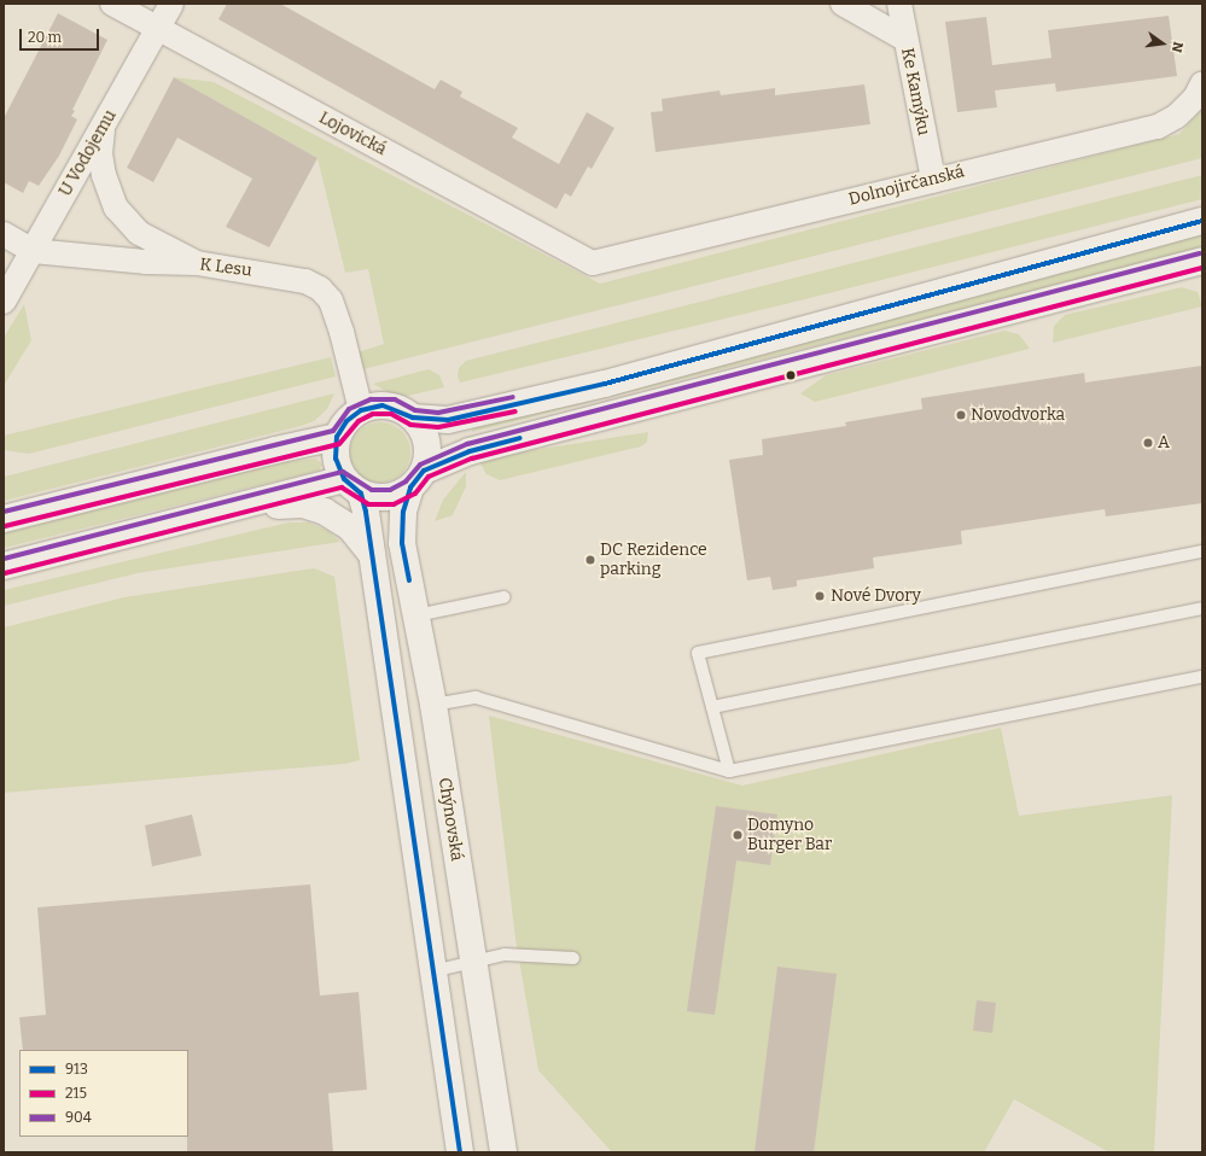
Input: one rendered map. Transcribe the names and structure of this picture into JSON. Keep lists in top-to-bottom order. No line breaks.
{"streets":{"main road":["Chýnovská"],"street":["Ke Kamýku","Lojovická","U Vodojemu","Dolnojirčanská","K Lesu"]},"crossings":[["Ke Kamýku","Dolnojirčanská"],["Lojovická","U Vodojemu"],["Lojovická","Dolnojirčanská"],["U Vodojemu","K Lesu"],["K Lesu","Chýnovská"]],"places":["Novodvorka","A","DC Rezidence parking","Nové Dvory","Domyno Burger Bar"],"lines":["transit line 913","transit line 904","transit line 215"],"legend":["913","215","904"],"scale_bar":"20 m","north":"right"}
